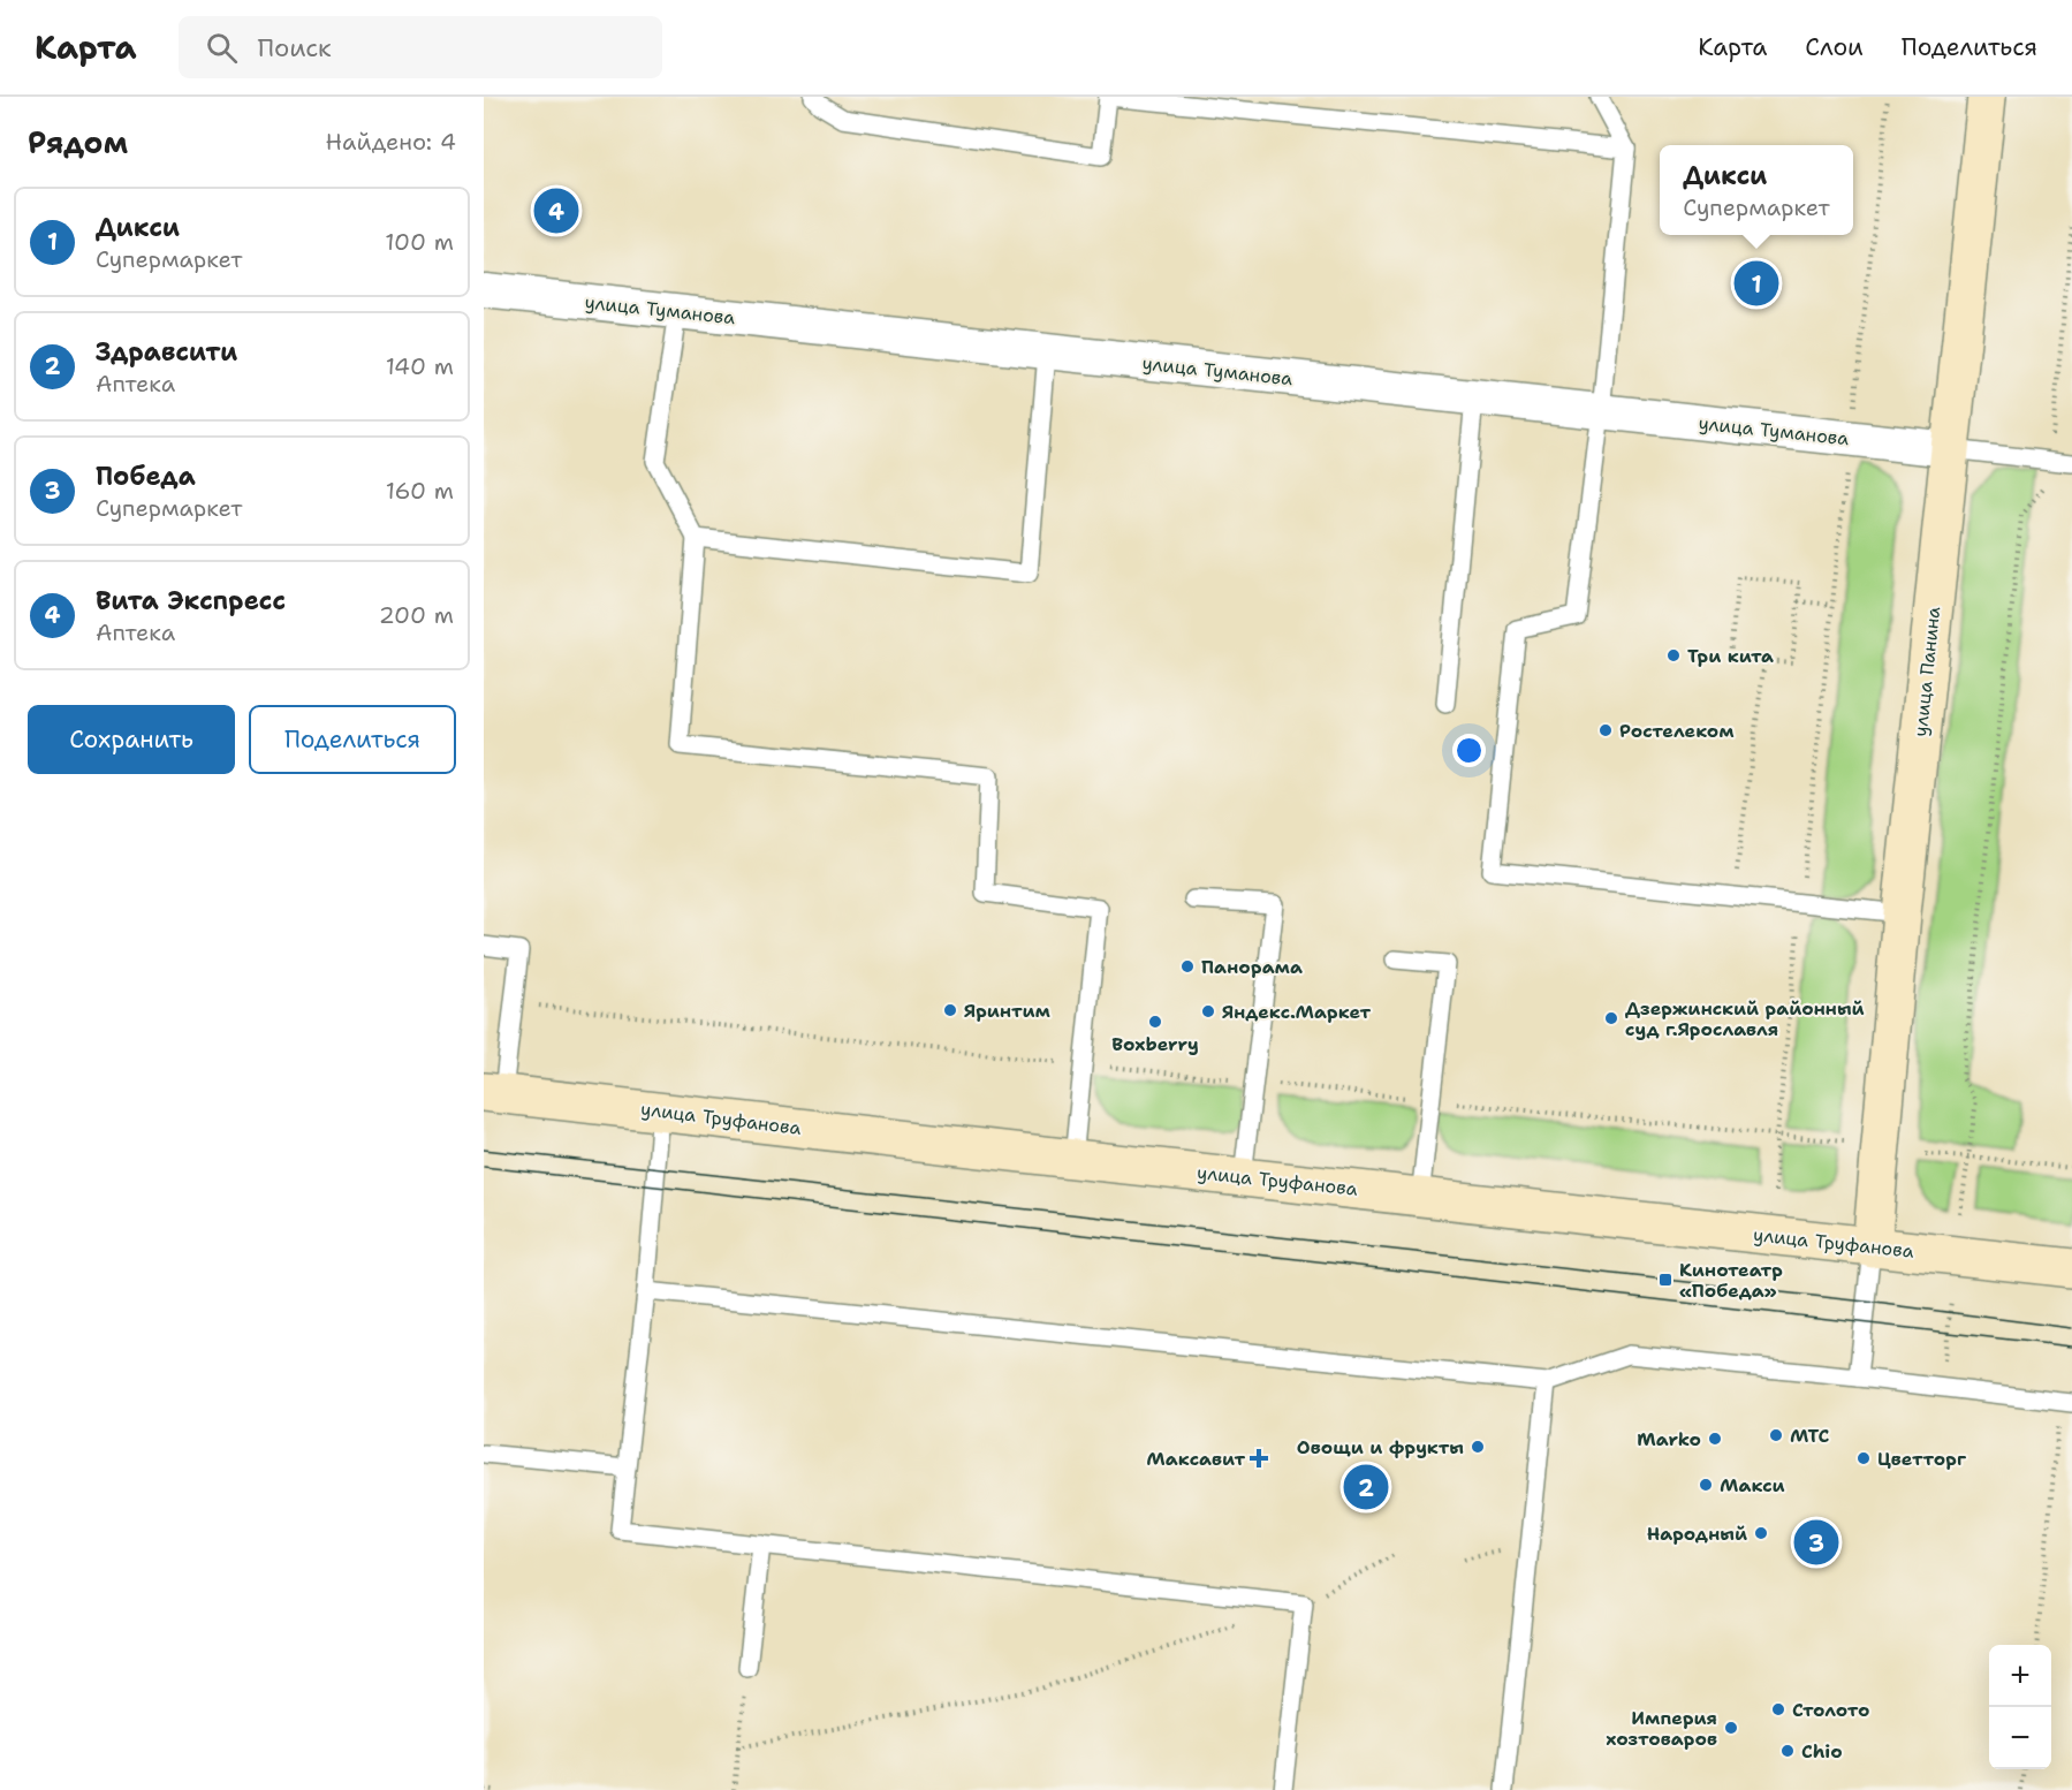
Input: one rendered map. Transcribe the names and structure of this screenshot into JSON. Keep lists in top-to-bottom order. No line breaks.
{"streets":{"street":["улица Туманова","улица Панина","улица Труфанова"]},"crossings":[["улица Туманова","улица Панина"],["улица Панина","улица Труфанова"]],"places":{"other":["Три кита","Ростелеком","Панорама","Яринтим","Яндекс.Маркет","Дзержинский районный суд г.Ярославля","Boxberry","МТС","Marko","Овощи и фрукты","Цветторг","Макси","Народный","Столото","Империя хозтоваров","Chio"],"transit":["Кинотеатр «Победа»"],"health":["Максавит"]},"page":{"header":"Карта","search":"Поиск","nav":["Карта","Слои","Поделиться"],"heading":["Рядом","Найдено: 4"],"popup":["Дикси","Супермаркет"],"pins":["4","1","2","3"],"list":[{"mark":"1","name":"Дикси","note":"Супермаркет","value":"100 m"},{"mark":"2","name":"Здравсити","note":"Аптека","value":"140 m"},{"mark":"3","name":"Победа","note":"Супермаркет","value":"160 m"},{"mark":"4","name":"Вита Экспресс","note":"Аптека","value":"200 m"}],"buttons":["Сохранить","Поделиться"],"map_buttons":["+","−"]}}
